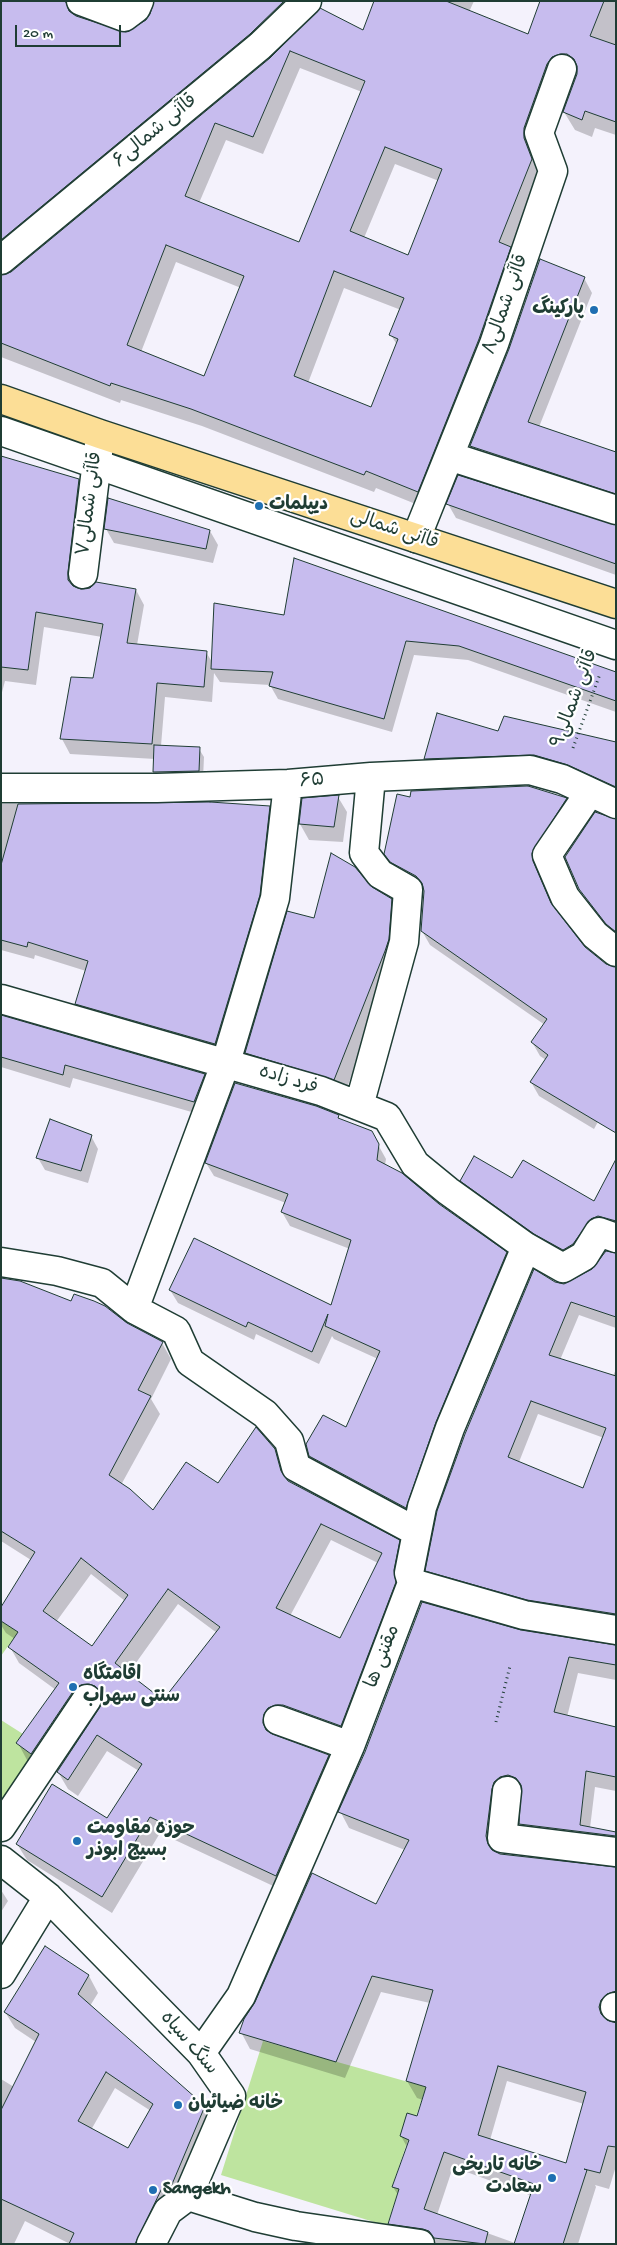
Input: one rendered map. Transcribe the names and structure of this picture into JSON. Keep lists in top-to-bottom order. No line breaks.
{"streets":{"main road":["قاآنی شمالی"],"street":["قاآنی شمالی۶","قاآنی شمالی۸","قاآنی شمالی۷","۶۵","فرد زاده","مقننی ها","سنگ سیاه"],"path":["۹قاآنی شمالی"]},"crossings":[["قاآنی شمالی۸","قاآنی شمالی"],["قاآنی شمالی۷","قاآنی شمالی"],["۹قاآنی شمالی","۶۵"],["فرد زاده","مقننی ها"],["مقننی ها","سنگ سیاه"]],"places":["پارکینگ","دیپلمات","اقامتگاه سنتی سهراب","حوزه مقاومت بسیج ابوذر","خانه ضیائیان","خانه تاریخی سعادت","Sangekh"],"scale_bar":"20 m"}
